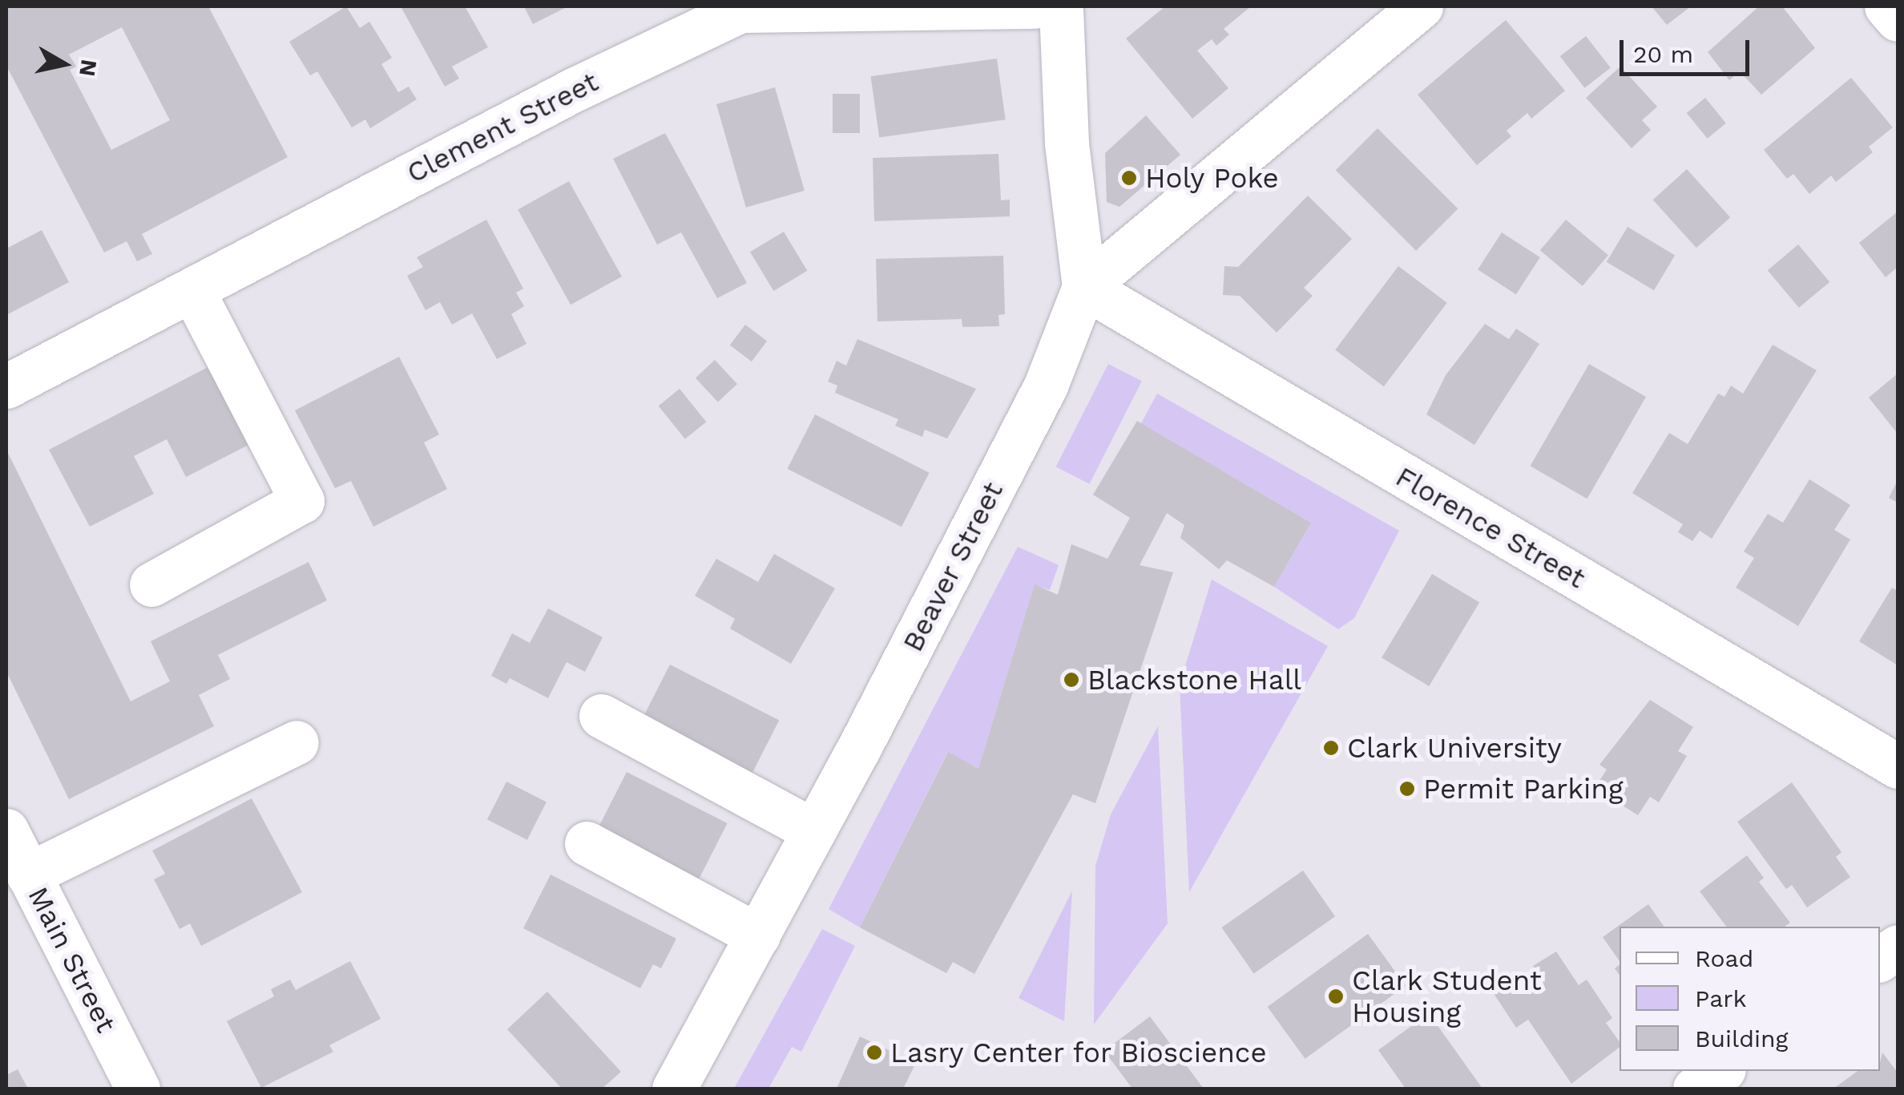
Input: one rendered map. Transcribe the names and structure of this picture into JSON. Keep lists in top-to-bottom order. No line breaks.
{"streets":{"street":["Clement Street","Florence Street","Beaver Street","Main Street"]},"crossings":[["Florence Street","Beaver Street"]],"places":["Holy Poke","Blackstone Hall","Clark University","Permit Parking","Clark Student Housing","Lasry Center for Bioscience"],"legend":["Road","Park","Building"],"scale_bar":"20 m","north":"right"}
